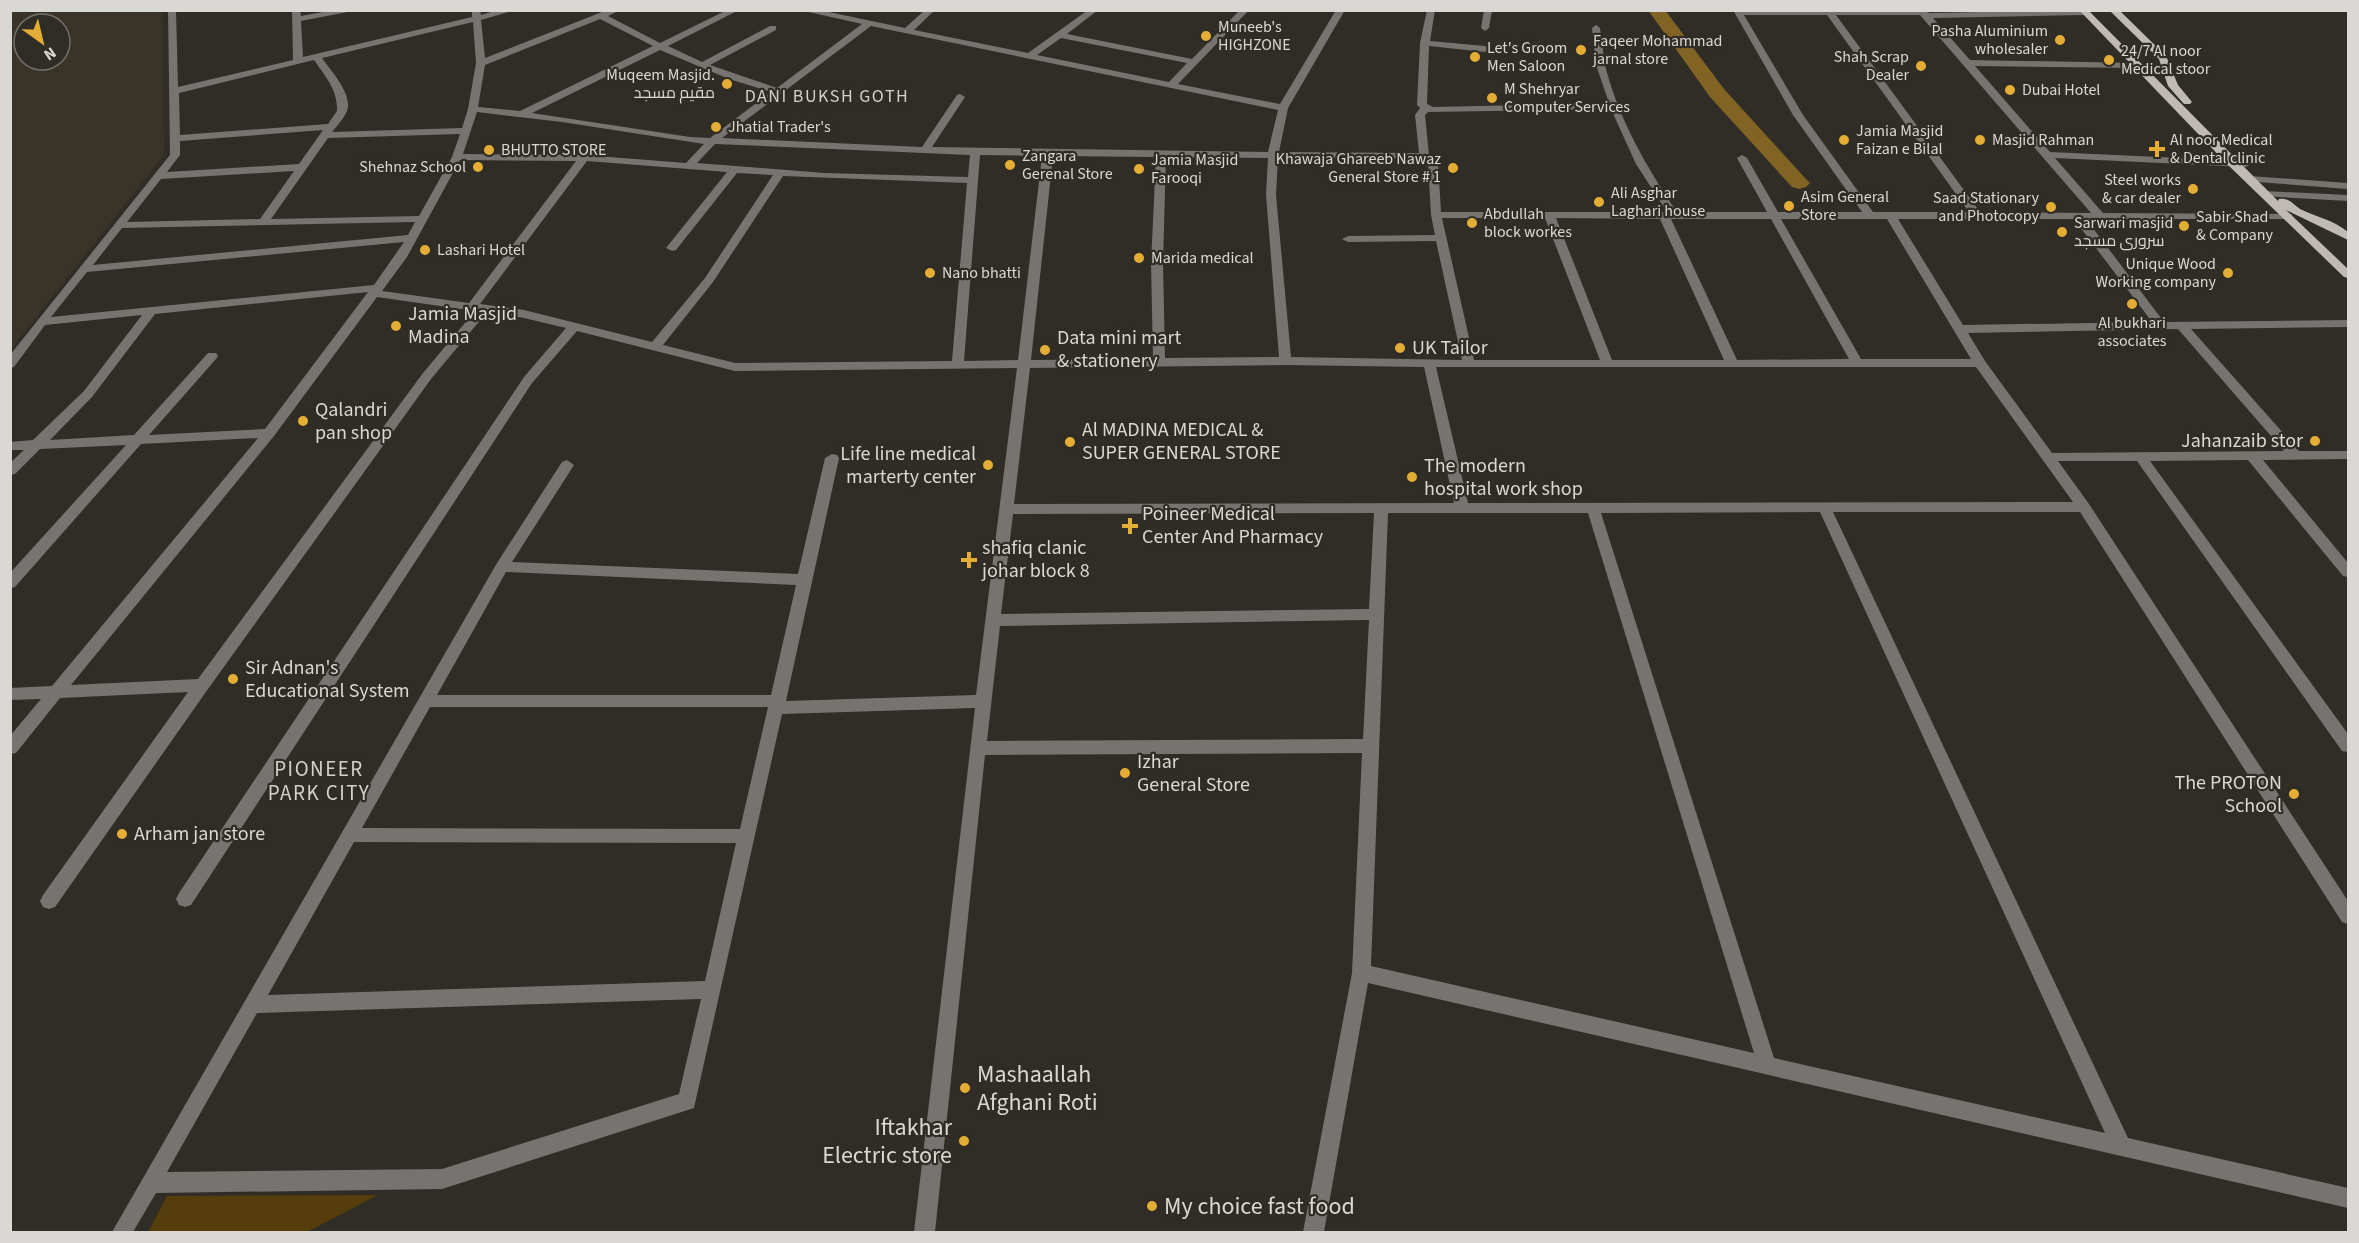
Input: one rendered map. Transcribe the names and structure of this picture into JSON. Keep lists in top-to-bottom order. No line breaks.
{"districts":["DANI BUKSH GOTH","PIONEER PARK CITY"],"places":{"other":["Muneeb's HIGHZONE","Pasha Aluminium wholesaler","Faqeer Mohammad jarnal store","Let's Groom Men Saloon","24/7 Al noor Medical stoor","Shah Scrap Dealer","Muqeem Masjid. مقیم مسجد","Dubai Hotel","M Shehryar Computer Services","Jhatial Trader's","Jamia Masjid Faizan e Bilal","Masjid Rahman","BHUTTO STORE","Zangara Gerenal Store","Shehnaz School","Khawaja Ghareeb Nawaz General Store # 1","Jamia Masjid Farooqi","Steel works & car dealer","Ali Asghar Laghari house","Asim General Store","Saad Stationary and Photocopy","Abdullah block workes","Sabir Shad & Company","Sarwari masjid سروری مسجد","Lashari Hotel","Marida medical","Nano bhatti","Unique Wood Working company","Al bukhari associates","Jamia Masjid Madina","UK Tailor","Data mini mart & stationery","Qalandri pan shop","Jahanzaib stor","Al MADINA MEDICAL & SUPER GENERAL STORE","Life line medical marterty center","The modern hospital work shop","Sir Adnan's Educational System","Izhar General Store","The PROTON School","Arham jan store","Mashaallah Afghani Roti","Iftakhar Electric store","My choice fast food"],"health":["Al noor Medical & Dental clinic","Poineer Medical Center And Pharmacy","shafiq clanic johar block 8"]},"north":"bottom right"}
